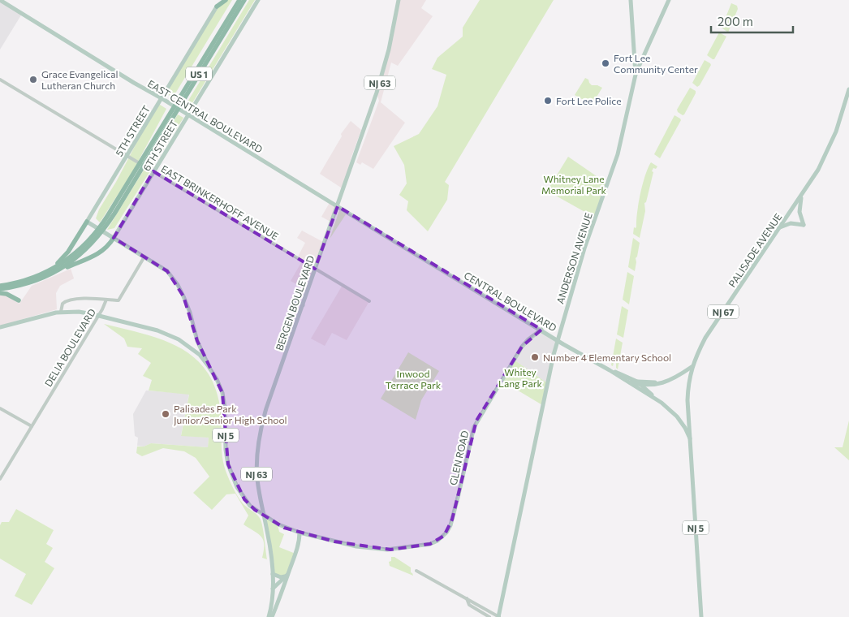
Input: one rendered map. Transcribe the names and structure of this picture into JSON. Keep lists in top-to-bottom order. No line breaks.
{"streets":{"highway":["US 1"],"main road":["NJ 63","EAST CENTRAL BOULEVARD","5TH STREET","6TH STREET","PALISADE AVENUE","ANDERSON AVENUE","CENTRAL BOULEVARD","BERGEN BOULEVARD","NJ 67","NJ 5","GLEN ROAD"],"street":["EAST BRINKERHOFF AVENUE","DELIA BOULEVARD"]},"crossings":[["EAST CENTRAL BOULEVARD","5TH STREET"],["EAST CENTRAL BOULEVARD","6TH STREET"],["EAST CENTRAL BOULEVARD","CENTRAL BOULEVARD"],["EAST CENTRAL BOULEVARD","BERGEN BOULEVARD"],["5TH STREET","EAST BRINKERHOFF AVENUE"],["6TH STREET","EAST BRINKERHOFF AVENUE"],["EAST BRINKERHOFF AVENUE","BERGEN BOULEVARD"],["PALISADE AVENUE","CENTRAL BOULEVARD"],["ANDERSON AVENUE","CENTRAL BOULEVARD"],["CENTRAL BOULEVARD","GLEN ROAD"],["NJ 5","GLEN ROAD"]],"parks":["Whitney Lane Memorial Park","Whitey Lang Park","Inwood Terrace Park"],"places":["Fort Lee Community Center","Grace Evangelical Lutheran Church","Fort Lee Police","Number 4 Elementary School","Palisades Park Junior/Senior High School"],"scale_bar":"200 m"}
